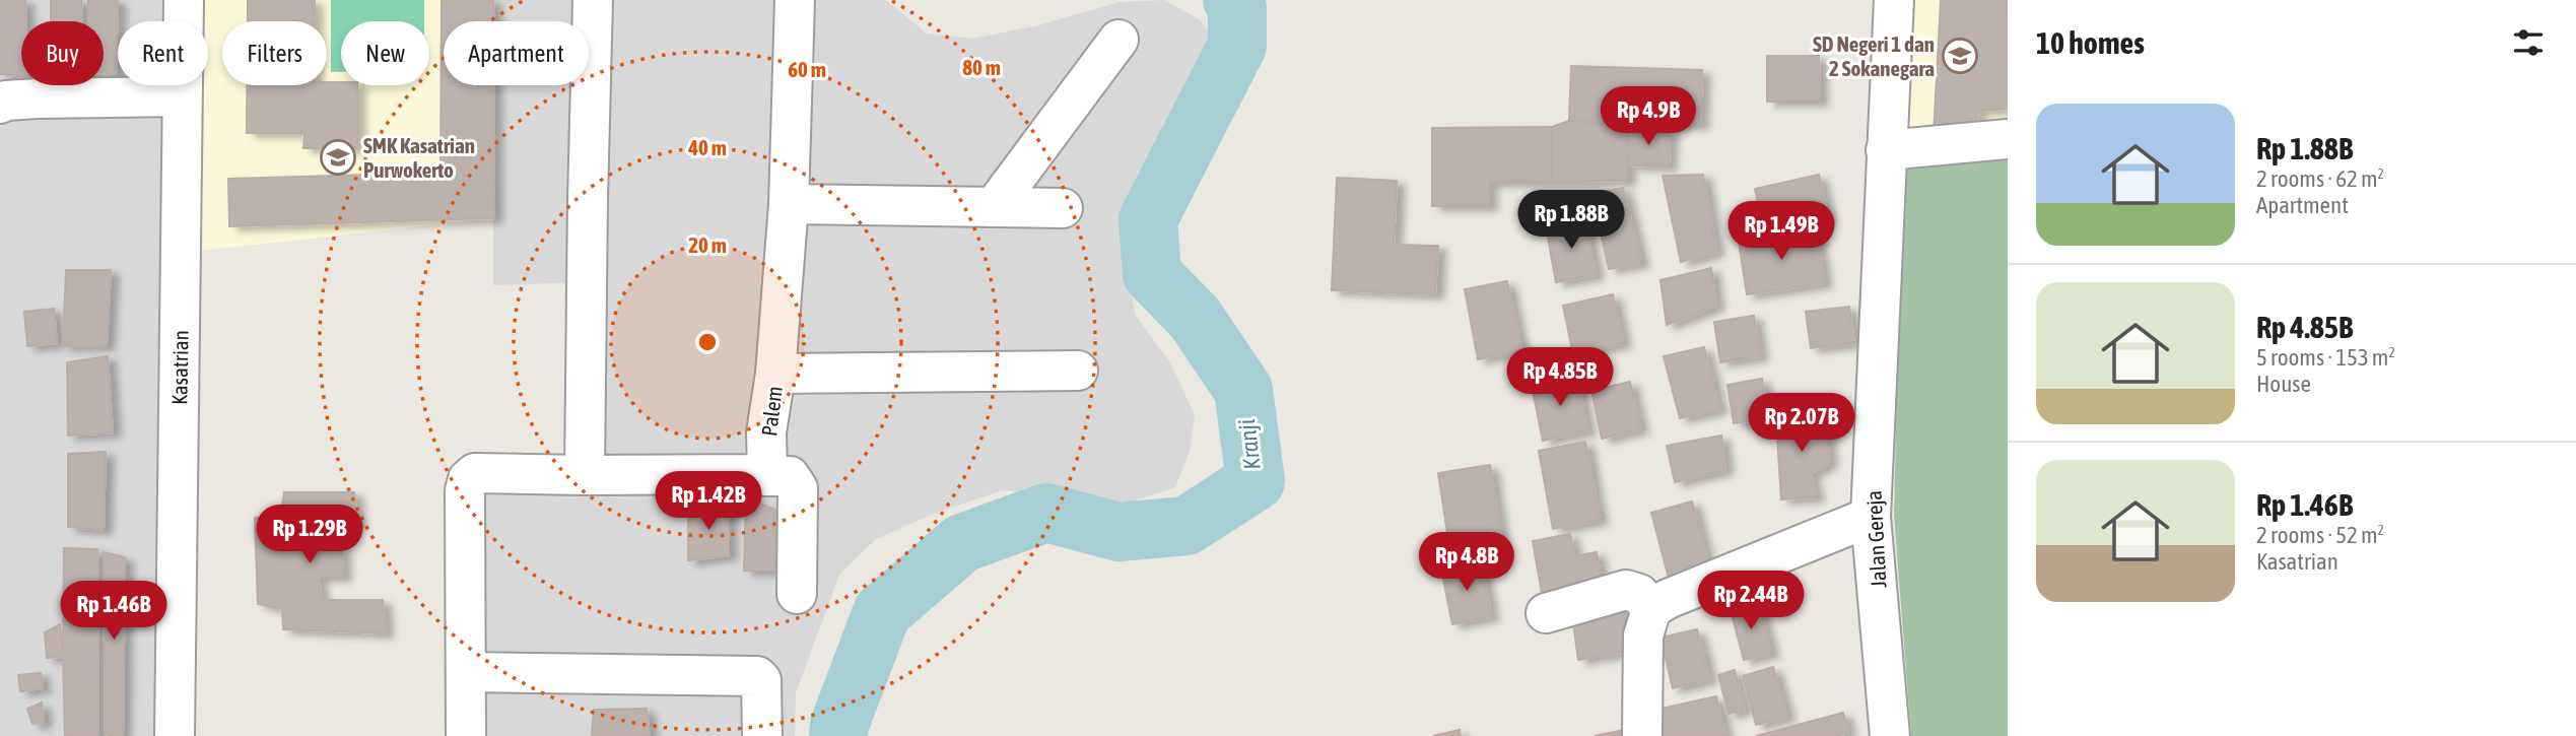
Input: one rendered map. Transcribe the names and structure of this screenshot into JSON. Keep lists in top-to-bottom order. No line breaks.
{"streets":{"street":["Kasatrian","Palem","Jalan Gereja"]},"water":["Kranji"],"places":{"school or university":["SD Negeri 1 dan 2 Sokanegara","SMK Kasatrian Purwokerto"]},"page":{"heading":"10 homes","chip":["Buy","Rent","Filters","New","Apartment"],"list":[{"name":"Rp 1.88B","note":"2 rooms · 62 m² · Apartment"},{"name":"Rp 4.85B","note":"5 rooms · 153 m² · House"},{"name":"Rp 1.46B","note":"2 rooms · 52 m² · Kasatrian"}],"price":["Rp 4.9B","Rp 1.88B","Rp 1.49B","Rp 4.85B","Rp 2.07B","Rp 1.42B","Rp 1.29B","Rp 4.8B","Rp 2.44B","Rp 1.46B"]},"rings":["80 m","60 m","40 m","20 m"]}
